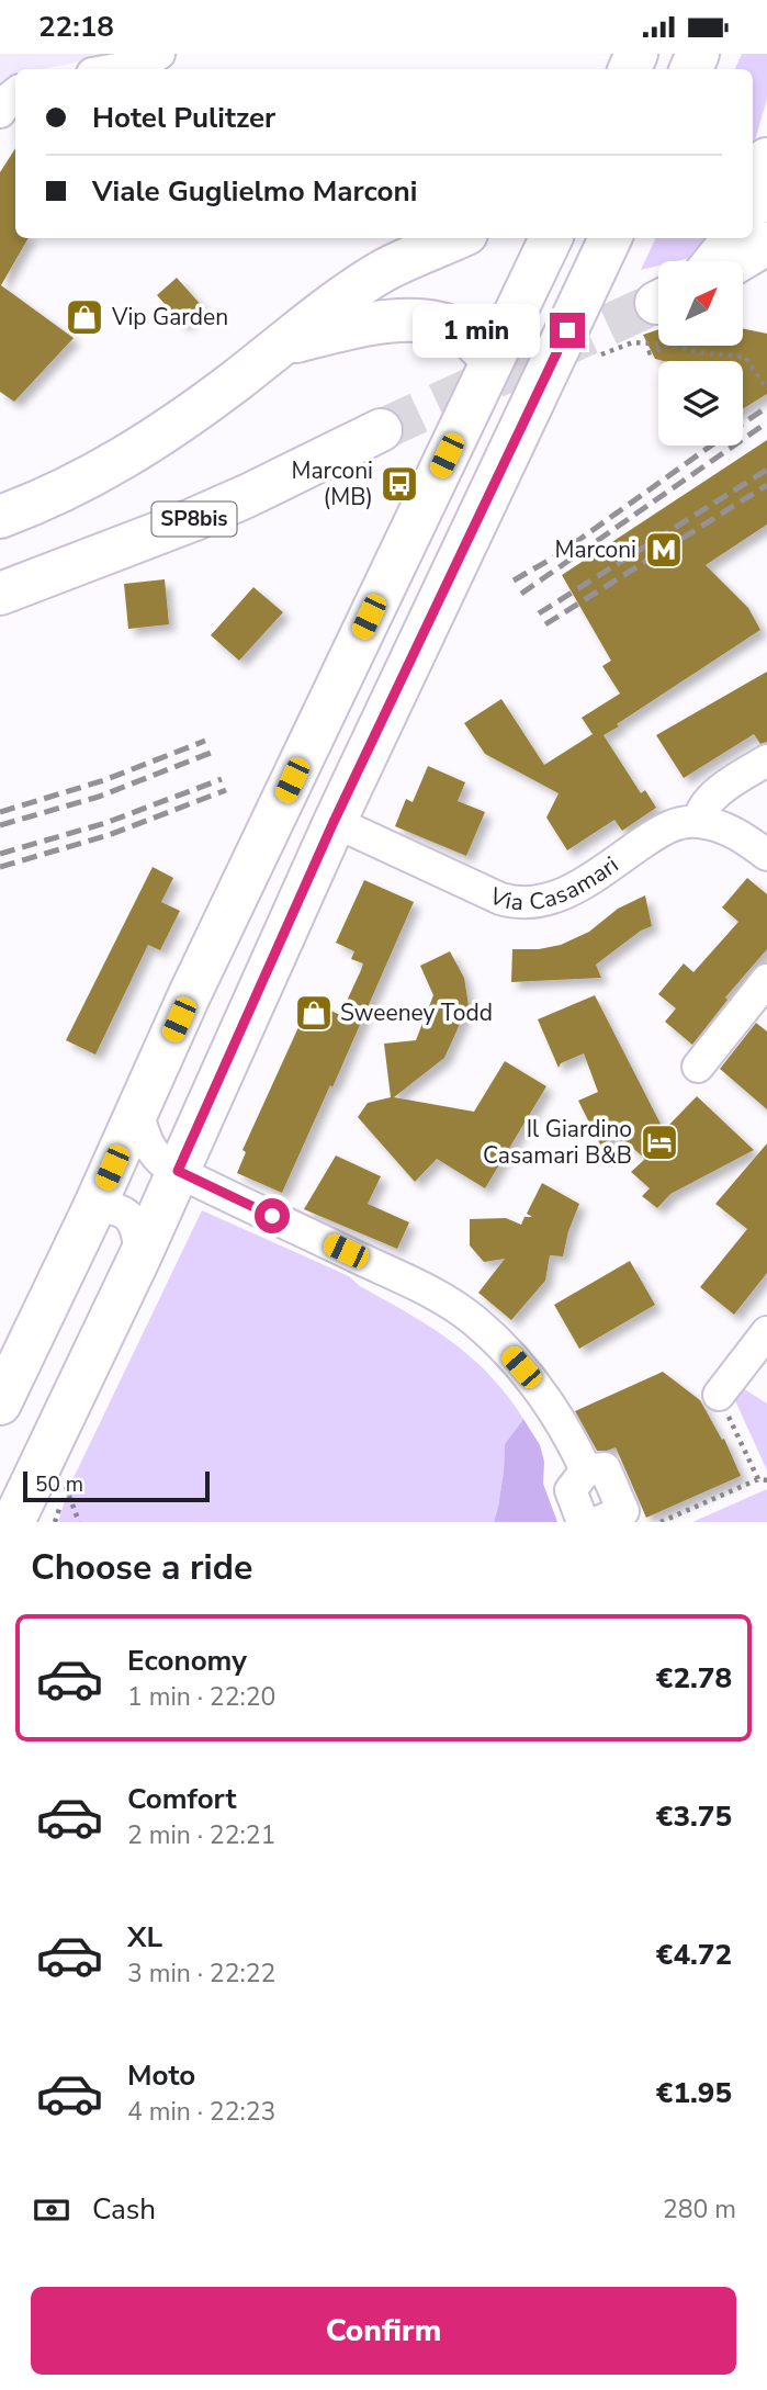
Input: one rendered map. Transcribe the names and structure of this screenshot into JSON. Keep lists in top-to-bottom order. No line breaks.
{"streets":{"main road":["SP8bis"],"street":["Via Casamari"]},"places":{"shop":["Vip Garden","Sweeney Todd"],"bus stop":["Marconi (MB)"],"metro station":["Marconi"],"hotel":["Il Giardino Casamari B&B"]},"scale_bar":"50 m","north":"top right","page":{"status":"22:18","banner":["Hotel Pulitzer","Viale Guglielmo Marconi"],"bubble":"1 min","scale":"50 m","heading":"Choose a ride","list":[{"name":"Economy","note":"1 min · 22:20","value":"€2.78"},{"name":"Comfort","note":"2 min · 22:21","value":"€3.75"},{"name":"XL","note":"3 min · 22:22","value":"€4.72"},{"name":"Moto","note":"4 min · 22:23","value":"€1.95"}],"pay":["Cash","280 m"],"buttons":"Confirm"}}
